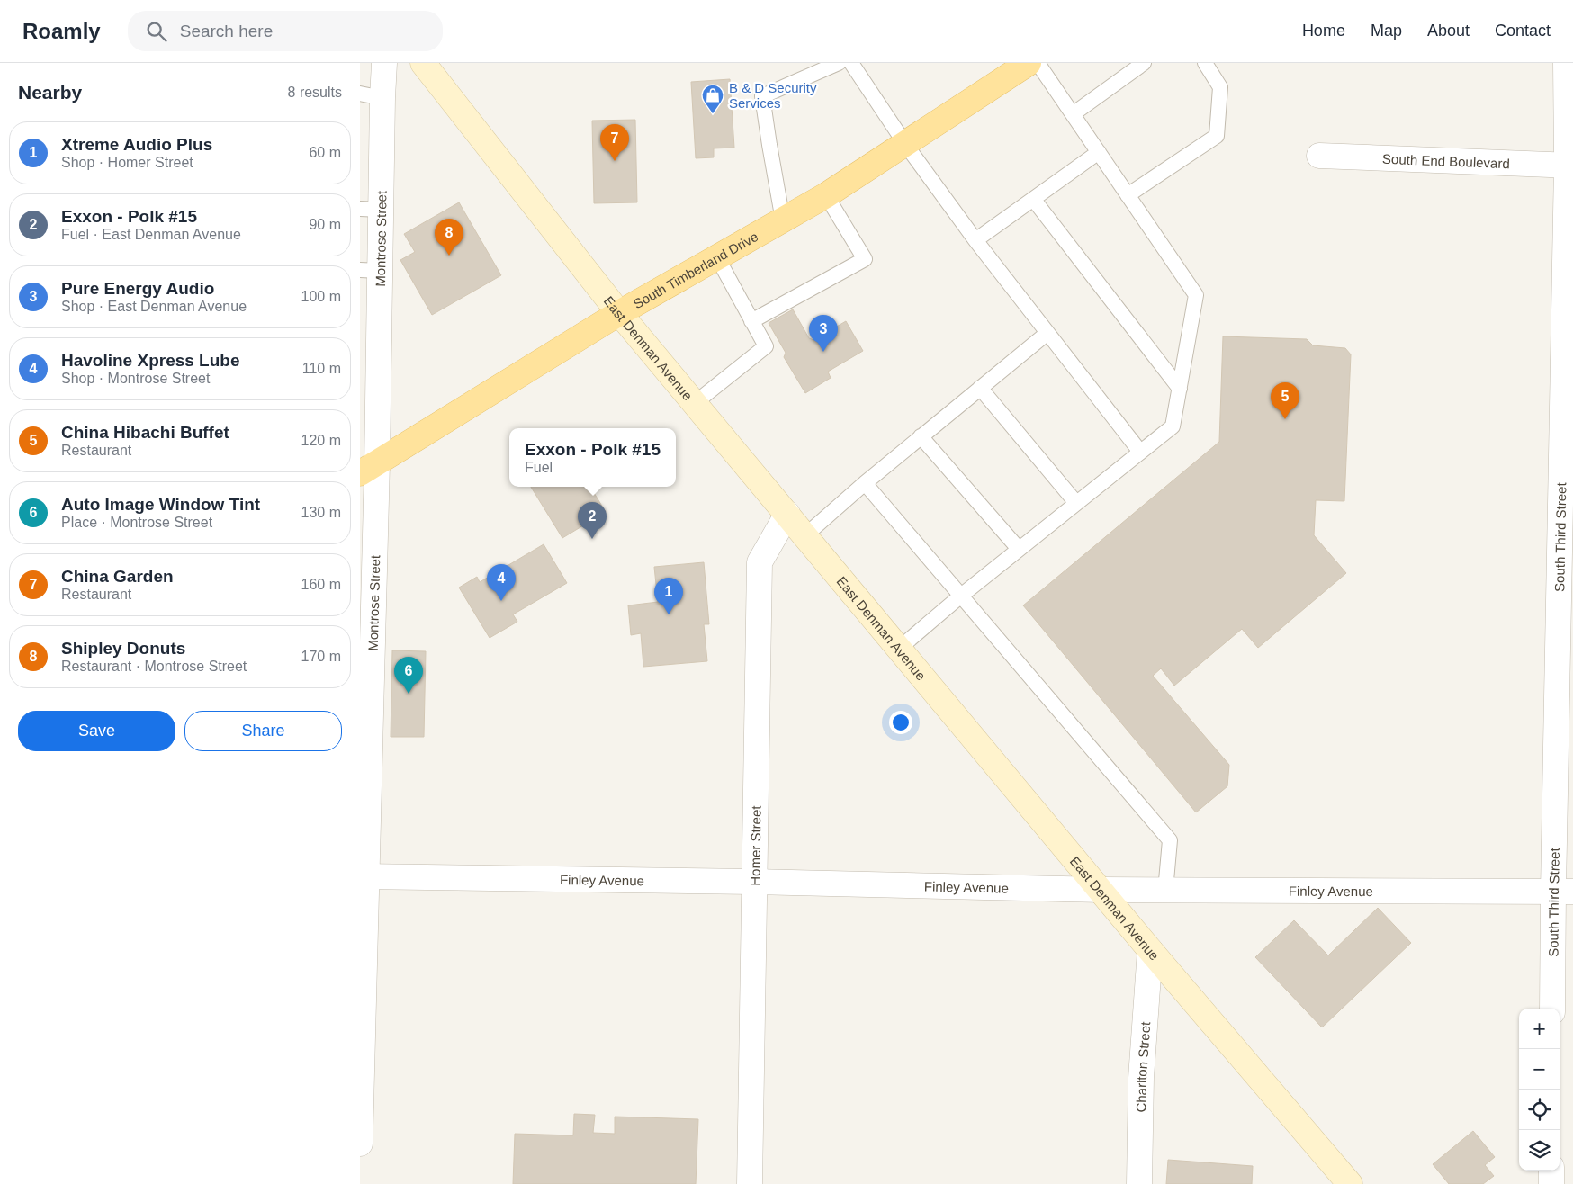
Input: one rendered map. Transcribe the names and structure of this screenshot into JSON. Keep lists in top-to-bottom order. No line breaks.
{"streets":{"main road":["South Timberland Drive","East Denman Avenue"],"street":["South End Boulevard","Montrose Street","South Third Street","Homer Street","Finley Avenue","Charlton Street"]},"crossings":[["South End Boulevard","South Third Street"],["Montrose Street","South Timberland Drive"],["Montrose Street","Finley Avenue"],["South Timberland Drive","East Denman Avenue"],["East Denman Avenue","Homer Street"],["East Denman Avenue","Finley Avenue"],["East Denman Avenue","Charlton Street"],["South Third Street","Finley Avenue"],["Homer Street","Finley Avenue"]],"places":{"shop":["B & D Security Services"]},"page":{"header":"Roamly","search":"Search here","nav":["Home","Map","About","Contact"],"heading":["Nearby","8 results"],"list":[{"mark":"1","name":"Xtreme Audio Plus","note":"Shop · Homer Street","value":"60 m"},{"mark":"2","name":"Exxon - Polk #15","note":"Fuel · East Denman Avenue","value":"90 m"},{"mark":"3","name":"Pure Energy Audio","note":"Shop · East Denman Avenue","value":"100 m"},{"mark":"4","name":"Havoline Xpress Lube","note":"Shop · Montrose Street","value":"110 m"},{"mark":"5","name":"China Hibachi Buffet","note":"Restaurant","value":"120 m"},{"mark":"6","name":"Auto Image Window Tint","note":"Place · Montrose Street","value":"130 m"},{"mark":"7","name":"China Garden","note":"Restaurant","value":"160 m"},{"mark":"8","name":"Shipley Donuts","note":"Restaurant · Montrose Street","value":"170 m"}],"pins":["7","8","3","5","2","4","1","6"],"popup":["Exxon - Polk #15","Fuel"],"buttons":["Save","Share"],"map_buttons":["+","−"]}}
